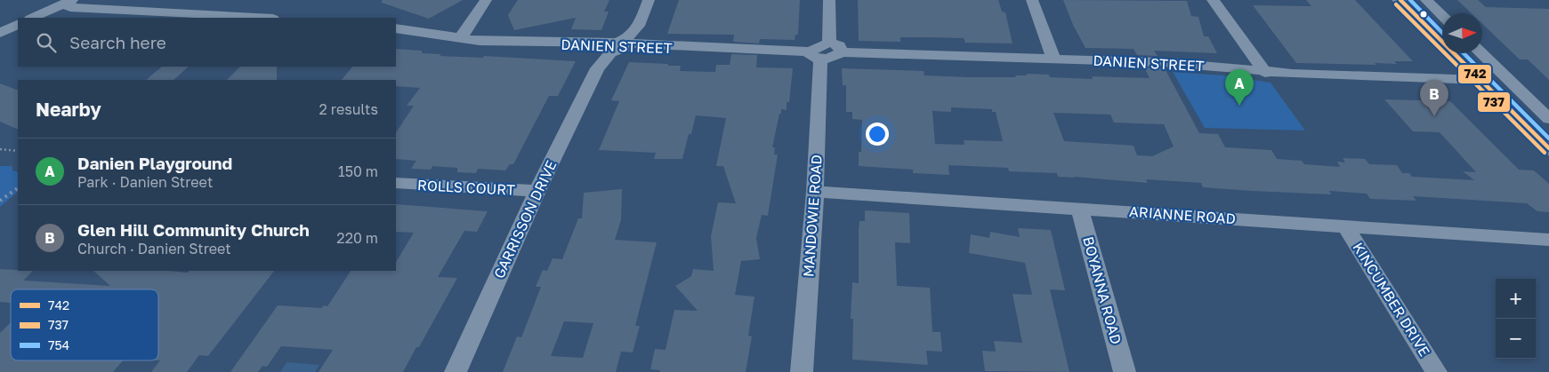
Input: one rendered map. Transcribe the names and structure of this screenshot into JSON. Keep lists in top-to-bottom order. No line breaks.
{"streets":{"street":["DANIEN STREET","ROLLS COURT","ARIANNE ROAD","MANDOWIE ROAD","GARRISSON DRIVE","BOYANNA ROAD","KINCUMBER DRIVE"]},"crossings":[["DANIEN STREET","MANDOWIE ROAD"],["DANIEN STREET","GARRISSON DRIVE"],["ROLLS COURT","GARRISSON DRIVE"],["ARIANNE ROAD","MANDOWIE ROAD"],["ARIANNE ROAD","BOYANNA ROAD"],["ARIANNE ROAD","KINCUMBER DRIVE"]],"lines":["transit line 742","transit line 754","transit line 737"],"legend":["742","737","754"],"north":"right","page":{"search":"Search here","pins":["A","B"],"heading":["Nearby","2 results"],"list":[{"mark":"A","name":"Danien Playground","note":"Park · Danien Street","value":"150 m"},{"mark":"B","name":"Glen Hill Community Church","note":"Church · Danien Street","value":"220 m"}],"map_buttons":["+","−"]}}
